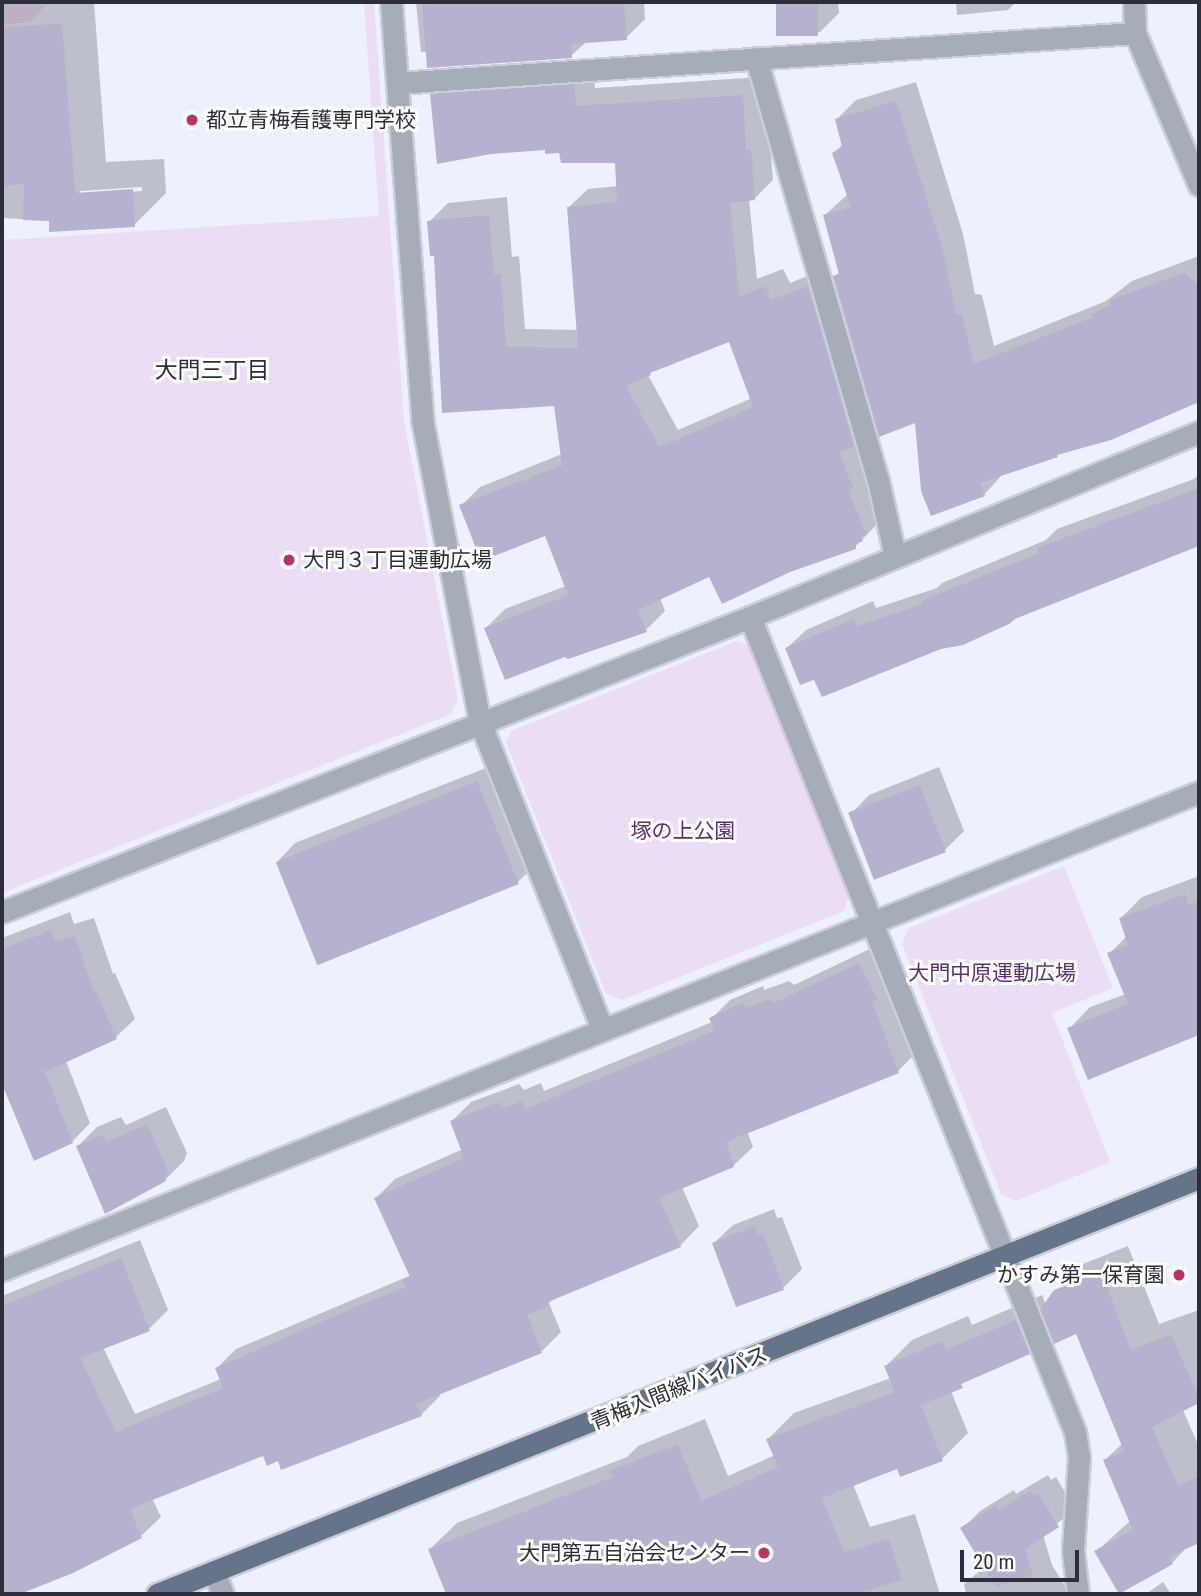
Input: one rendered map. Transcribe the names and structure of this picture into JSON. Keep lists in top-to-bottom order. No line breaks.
{"streets":{"main road":["青梅入間線バイパス"]},"districts":["大門三丁目"],"parks":["塚の上公園","大門中原運動広場"],"places":["都立青梅看護専門学校","大門３丁目運動広場","かすみ第一保育園","大門第五自治会センター"],"scale_bar":"20 m"}
